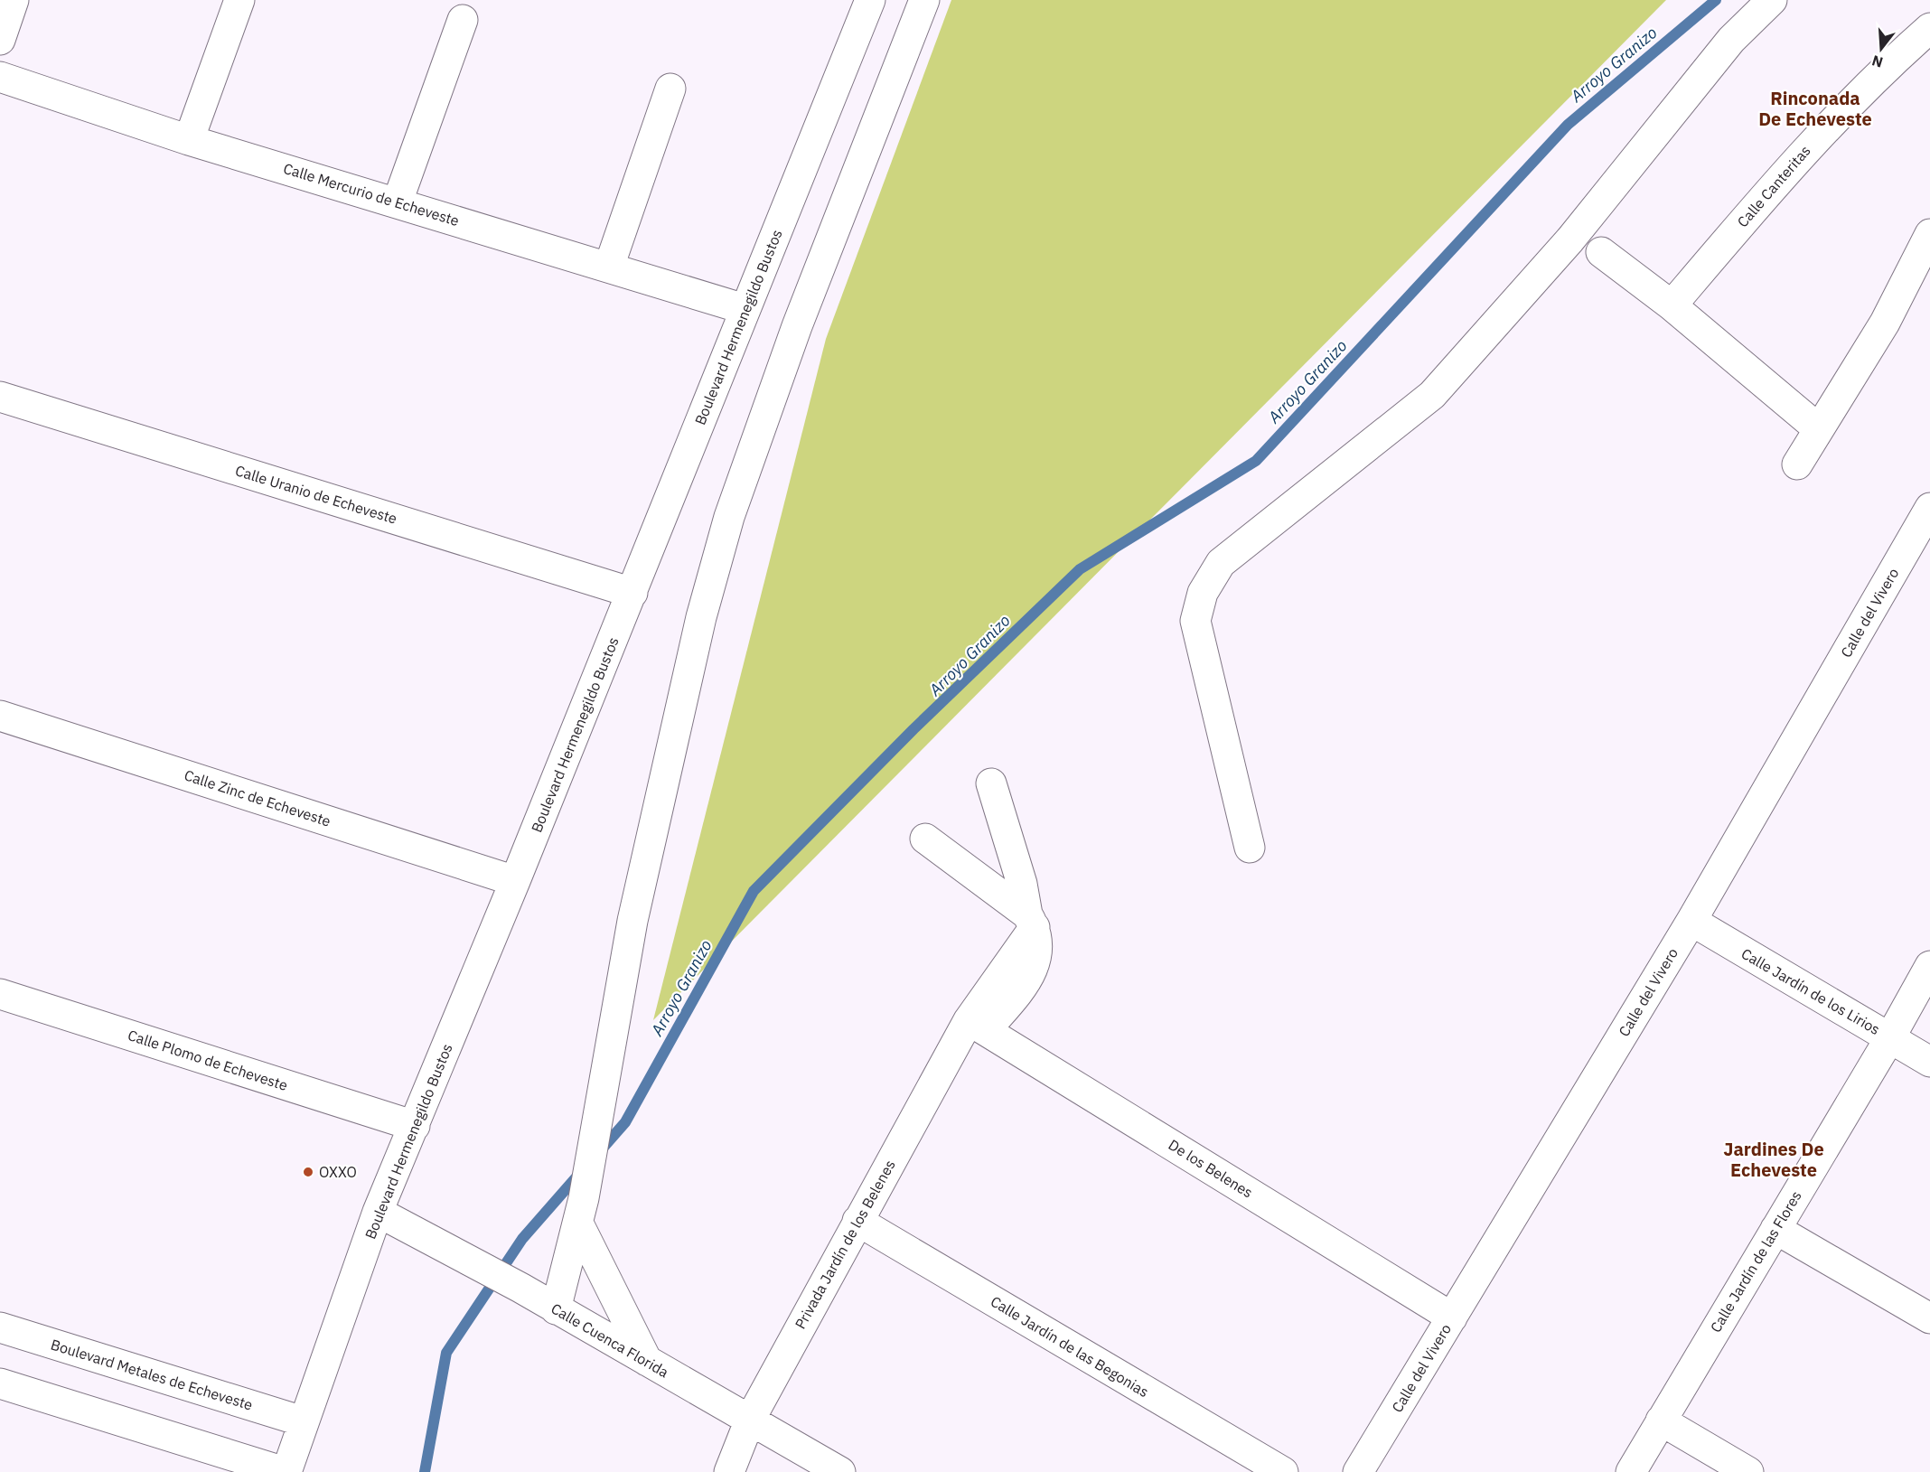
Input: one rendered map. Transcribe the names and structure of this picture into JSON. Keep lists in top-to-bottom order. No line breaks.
{"streets":{"street":["Calle Canteritas","Calle Mercurio de Echeveste","Boulevard Hermenegildo Bustos","Calle Uranio de Echeveste","Calle del Vivero","Calle Zinc de Echeveste","Calle Jardín de los Lirios","Calle Plomo de Echeveste","De los Belenes","Privada Jardín de los Belenes","Calle Jardín de las Flores","Calle Cuenca Florida","Calle Jardín de las Begonias","Boulevard Metales de Echeveste"]},"crossings":[["Calle Mercurio de Echeveste","Boulevard Hermenegildo Bustos"],["Boulevard Hermenegildo Bustos","Calle Uranio de Echeveste"],["Boulevard Hermenegildo Bustos","Calle Zinc de Echeveste"],["Boulevard Hermenegildo Bustos","Calle Plomo de Echeveste"],["Boulevard Hermenegildo Bustos","Calle Cuenca Florida"],["Boulevard Hermenegildo Bustos","Boulevard Metales de Echeveste"],["Calle del Vivero","Calle Jardín de los Lirios"],["Calle del Vivero","De los Belenes"],["Calle Jardín de los Lirios","Calle Jardín de las Flores"],["De los Belenes","Privada Jardín de los Belenes"],["Privada Jardín de los Belenes","Calle Cuenca Florida"],["Privada Jardín de los Belenes","Calle Jardín de las Begonias"]],"districts":["Rinconada De Echeveste","Jardines De Echeveste"],"water":["Arroyo Granizo"],"places":["OXXO"],"north":"bottom"}
